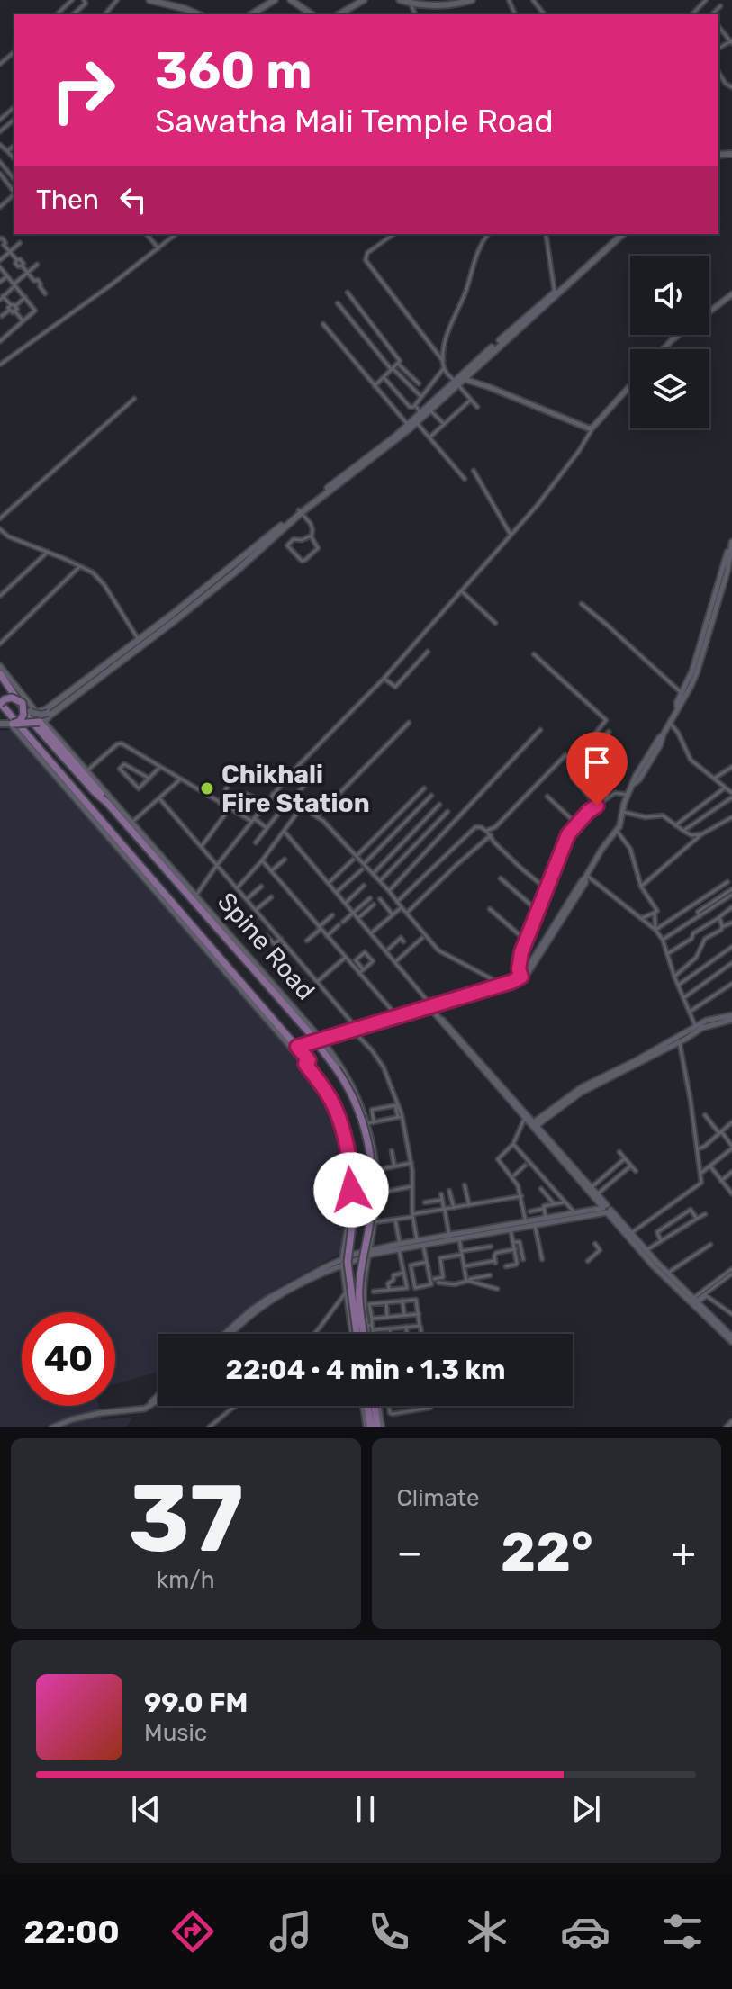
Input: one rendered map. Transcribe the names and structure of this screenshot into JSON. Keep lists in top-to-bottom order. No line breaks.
{"streets":{"main road":["Spine Road"]},"places":["Chikhali Fire Station"],"page":{"turn":["360 m","Sawatha Mali Temple Road"],"then":"Then","limit":"40","trip":"22:04 · 4 min · 1.3 km","tile":[["37","km/h"],"Climate"],"heat":["−","22°","+"],"song":["99.0 FM","Music"],"tabs":"22:00"}}
